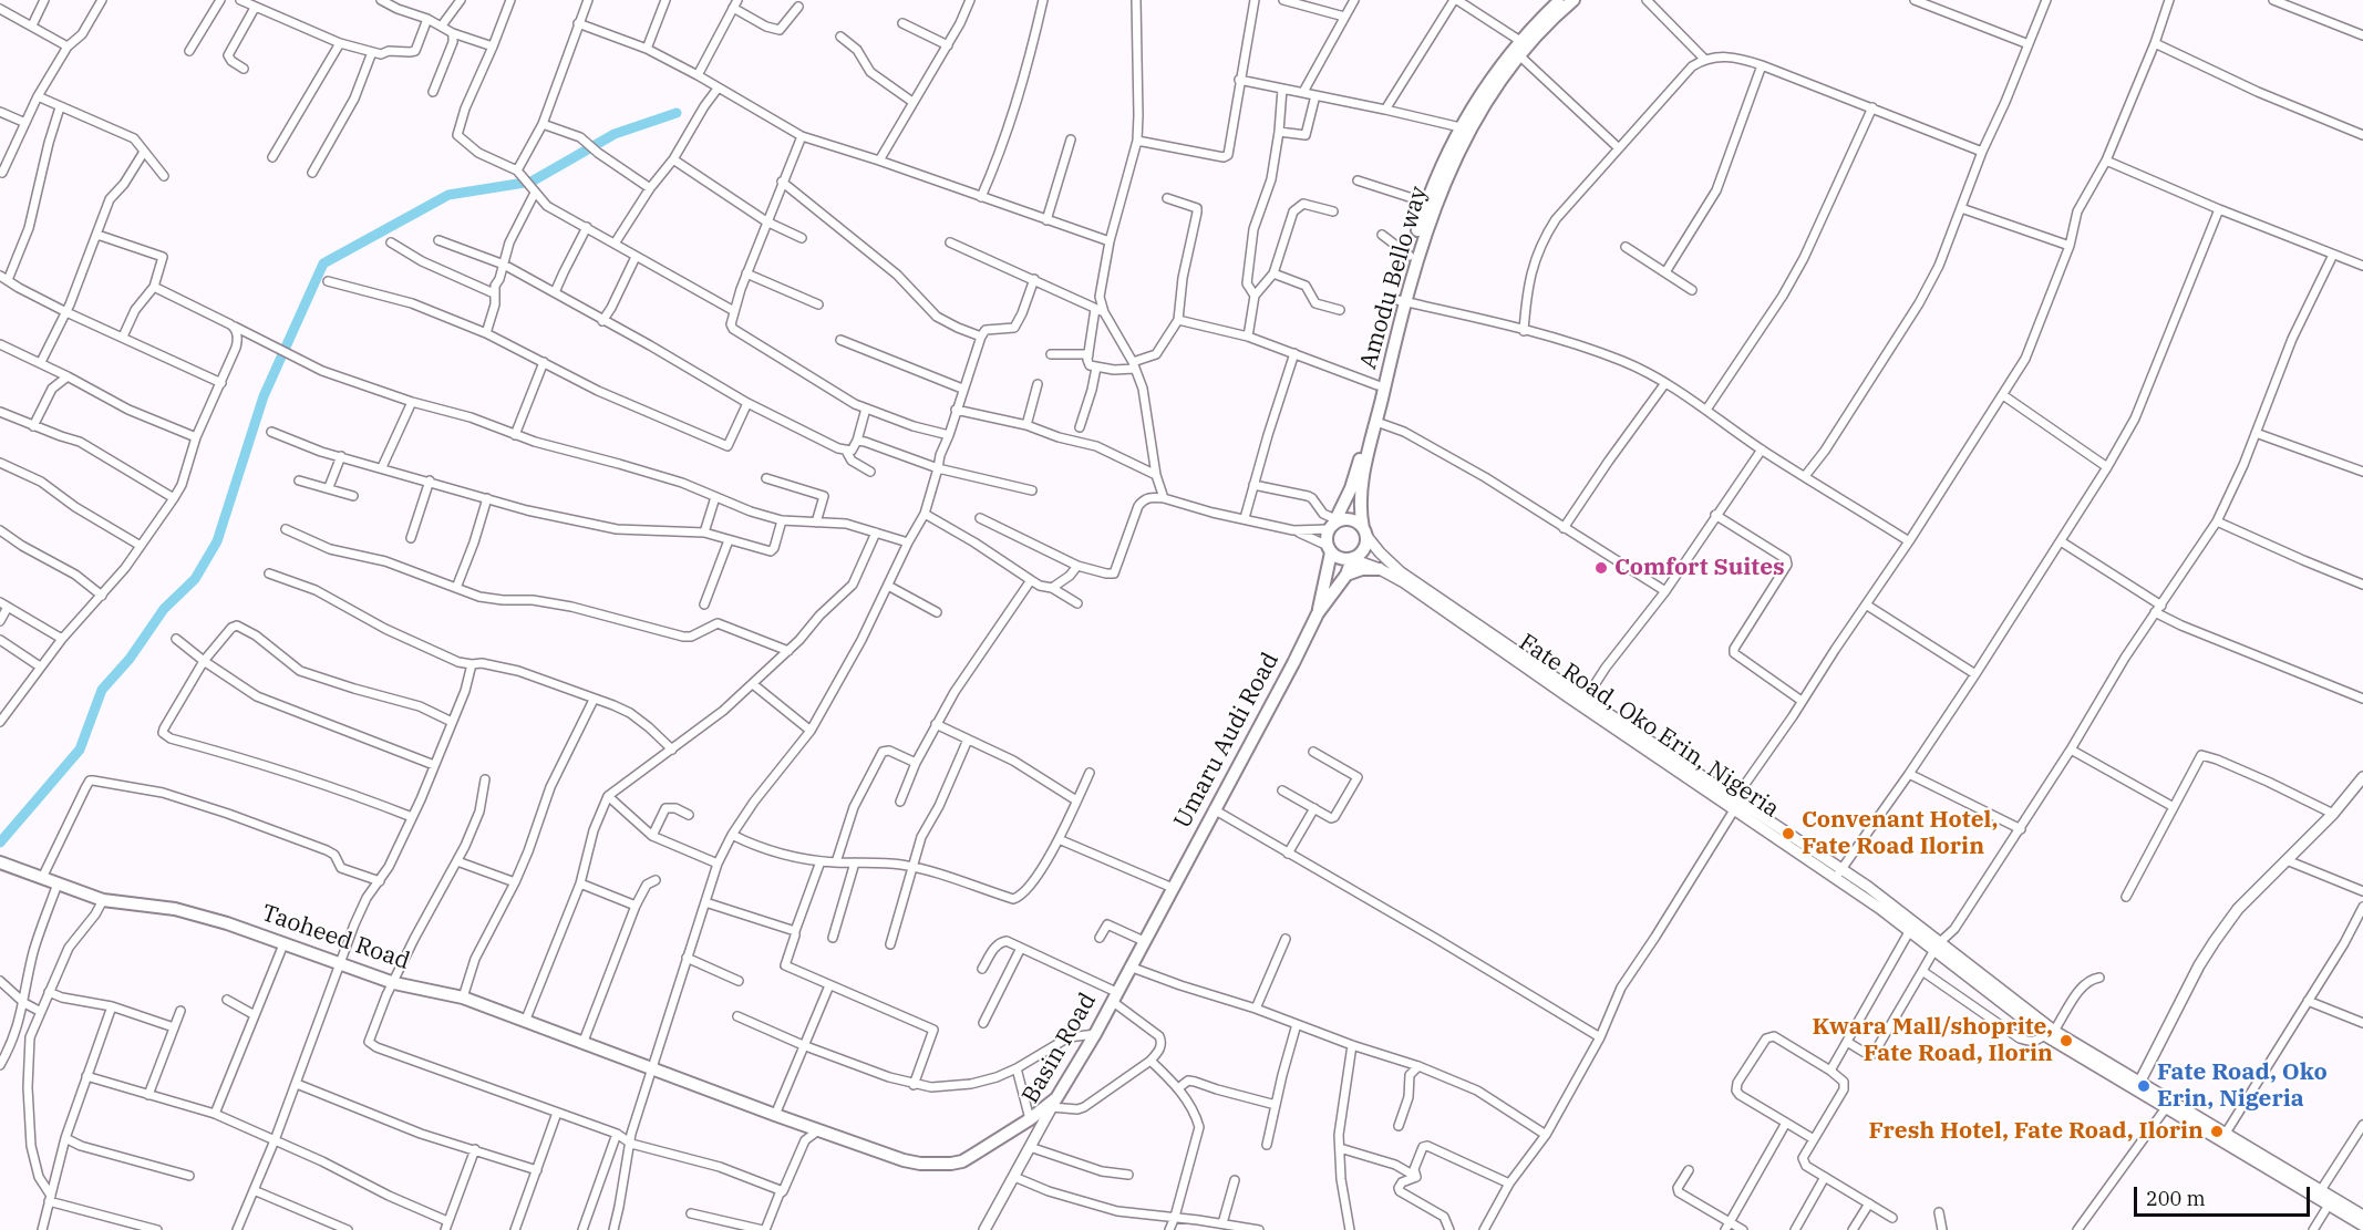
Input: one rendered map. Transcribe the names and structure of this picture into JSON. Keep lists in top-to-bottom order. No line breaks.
{"streets":{"main road":["Amodu Bello way","Umaru Audi Road","Taoheed Road","Basin Road"],"street":["Fate Road, Oko Erin, Nigeria"]},"crossings":[["Umaru Audi Road","Basin Road"],["Taoheed Road","Basin Road"]],"places":["Comfort Suites","Convenant Hotel, Fate Road Ilorin","Kwara Mall/shoprite, Fate Road, Ilorin","Fate Road, Oko Erin, Nigeria","Fresh Hotel, Fate Road, Ilorin"],"scale_bar":"200 m"}
